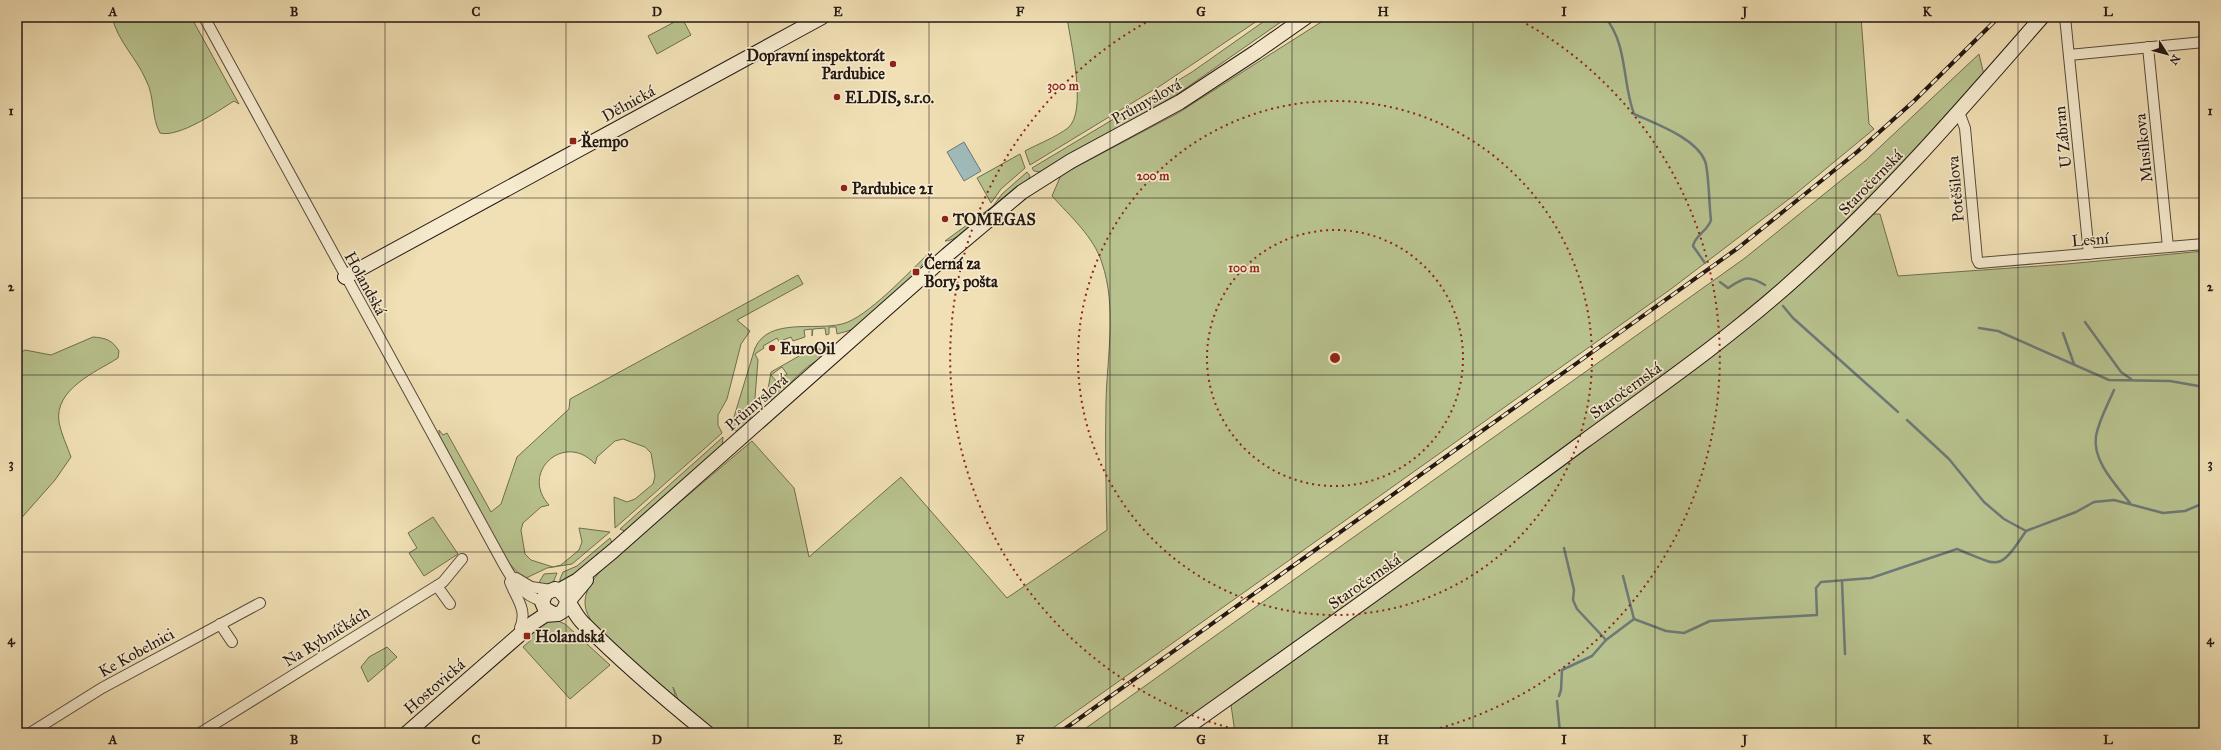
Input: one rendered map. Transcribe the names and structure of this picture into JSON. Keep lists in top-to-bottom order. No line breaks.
{"streets":{"main road":["Průmyslová","Dělnická","Staročernská","Hostovická"],"street":["U Zábran","Musílkova","Potěšilova","Lesní","Holandská","Na Rybníčkách","Ke Kobelnici"]},"crossings":[["Průmyslová","Holandská"],["Průmyslová","Hostovická"],["Dělnická","Holandská"],["U Zábran","Lesní"],["Musílkova","Lesní"],["Staročernská","Potěšilova"],["Potěšilova","Lesní"],["Holandská","Hostovická"]],"places":{"other":["Dopravní inspektorát Pardubice","ELDIS, s.r.o.","Pardubice 21","TOMEGAS","EuroOil"],"transit":["Řempo","Černá za Bory, pošta","Holandská"]},"north":"bottom right","grid":{"columns":["A","B","C","D","E","F","G","H","I","J","K","L"],"rows":["1","2","3","4"]},"rings":["300 m","200 m","100 m"]}
